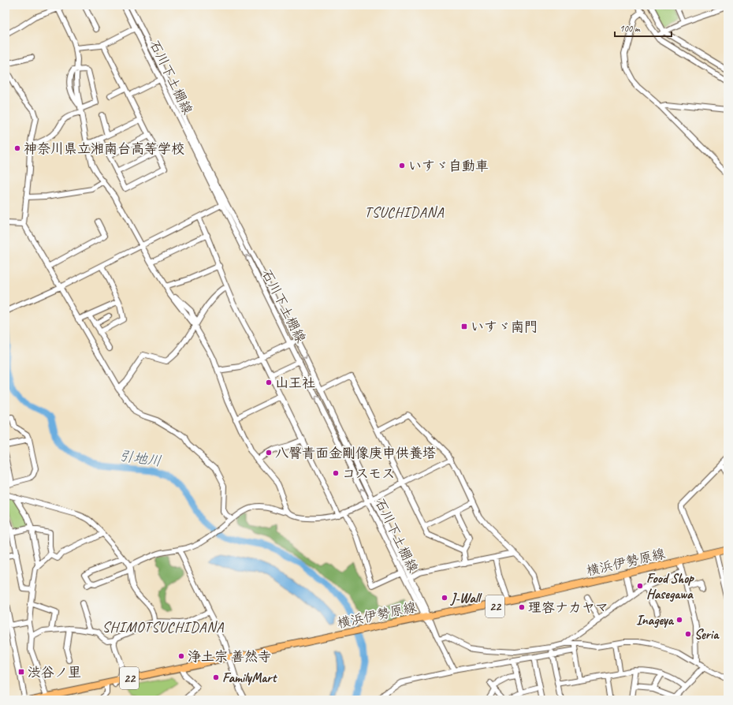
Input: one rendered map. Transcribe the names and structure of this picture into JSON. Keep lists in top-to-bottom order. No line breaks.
{"streets":{"main road":["横浜伊勢原線","22"],"street":["石川下土棚線"]},"crossings":[["石川下土棚線","横浜伊勢原線"]],"districts":["TSUCHIDANA","SHIMOTSUCHIDANA"],"water":["引地川"],"places":{"other":["神奈川県立湘南台高等学校","いすゞ自動車","山王社","八臀青面金剛像庚申供養塔","コスモス","Food Shop Hasegawa","J-Wall","理容ナカヤマ","Inageya","Seria","浄土宗 善然寺","FamilyMart"],"transit":["いすゞ南門","渋谷ノ里"]},"scale_bar":"100 m"}
